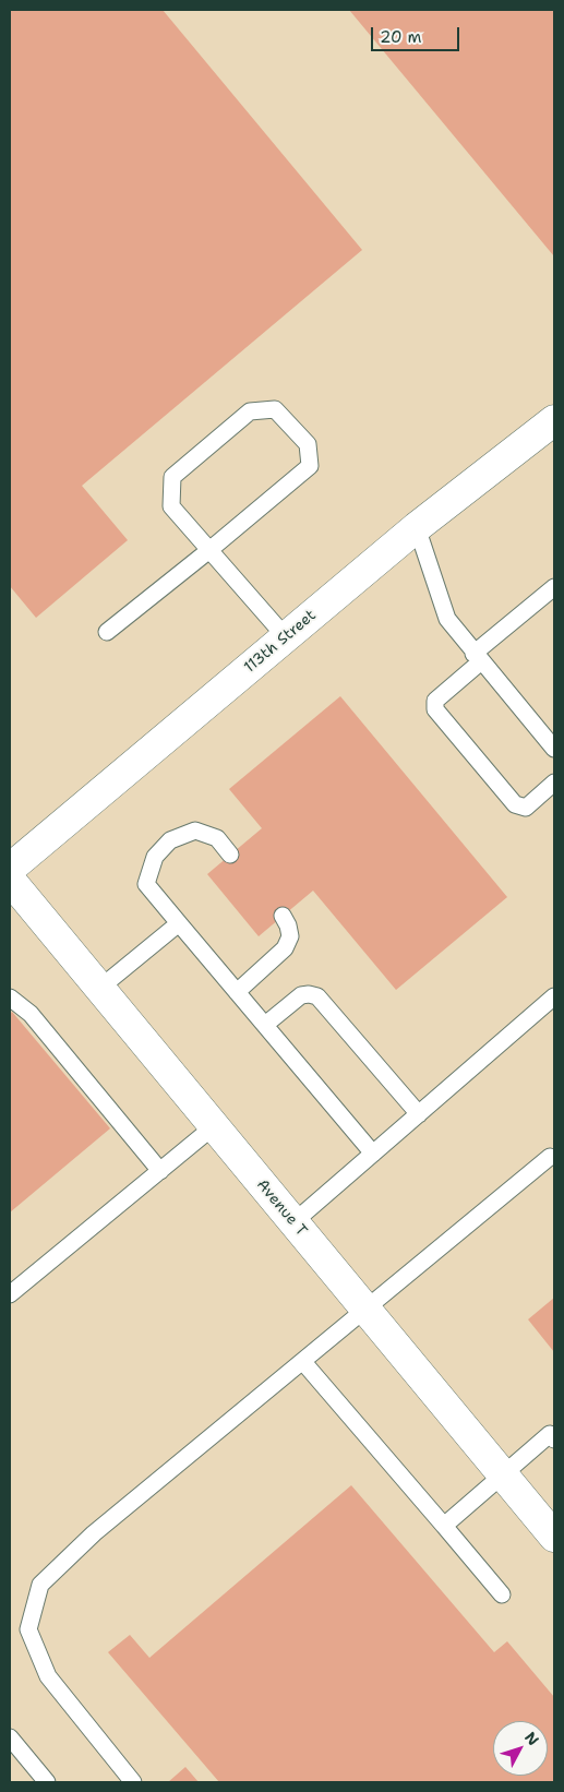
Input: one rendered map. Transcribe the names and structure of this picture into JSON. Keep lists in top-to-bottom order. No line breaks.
{"streets":{"street":["113th Street","Avenue T"]},"scale_bar":"20 m","north":"top right"}
